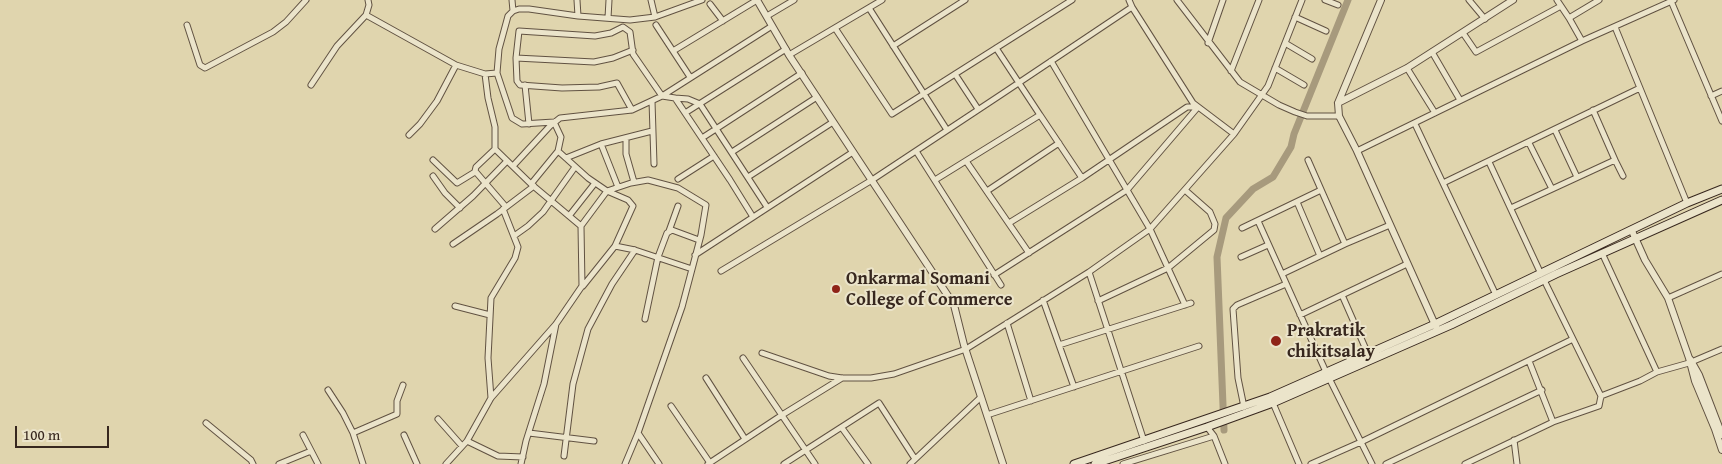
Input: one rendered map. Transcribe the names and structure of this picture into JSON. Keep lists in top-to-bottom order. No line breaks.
{"places":["Onkarmal Somani College of Commerce","Prakratik chikitsalay"],"scale_bar":"100 m"}
